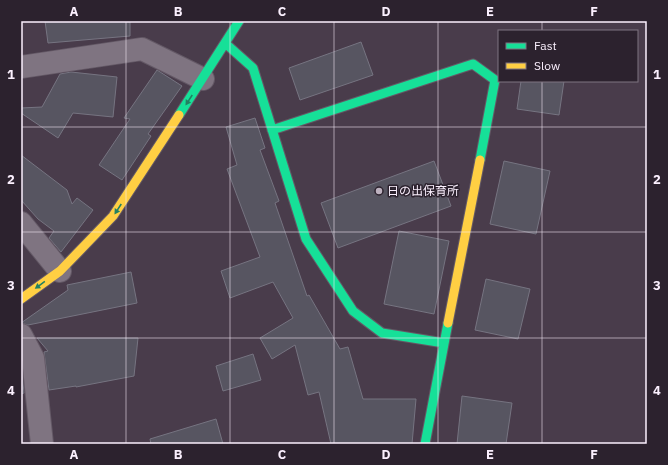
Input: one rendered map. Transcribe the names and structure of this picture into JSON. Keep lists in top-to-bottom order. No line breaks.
{"places":["日の出保育所"],"legend":["Fast","Slow"],"grid":{"columns":["A","B","C","D","E","F"],"rows":["1","2","3","4"]}}
